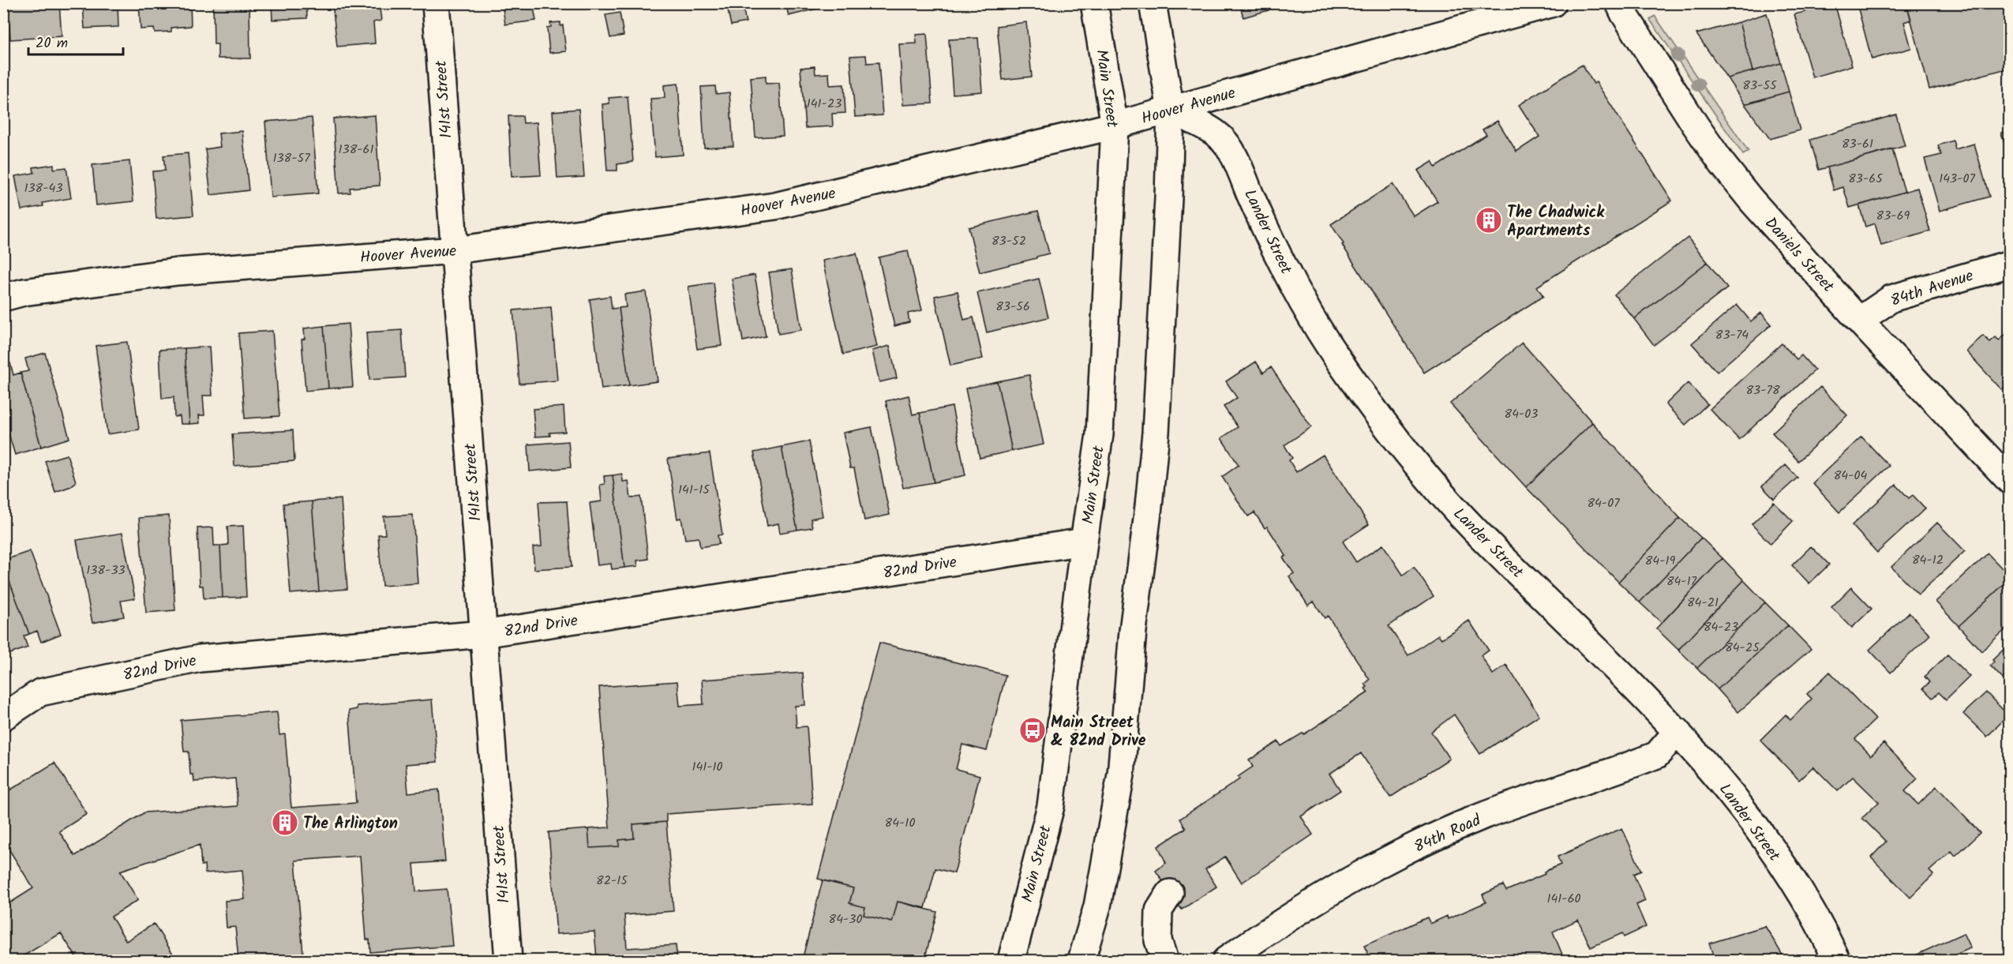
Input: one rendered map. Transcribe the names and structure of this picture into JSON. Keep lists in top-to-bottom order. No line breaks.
{"streets":{"street":["Main Street","141st Street","Hoover Avenue","Lander Street","Daniels Street","84th Avenue","82nd Drive","84th Road"]},"crossings":[["Main Street","Hoover Avenue"],["Main Street","82nd Drive"],["141st Street","Hoover Avenue"],["141st Street","82nd Drive"],["Hoover Avenue","Lander Street"],["Lander Street","84th Road"],["Daniels Street","84th Avenue"]],"places":{"building":["The Chadwick Apartments","The Arlington"],"bus stop":["Main Street & 82nd Drive"]},"house_numbers":["83-55","141-23","83-61","138-61","138-57","83-65","143-07","138-43","83-69","83-52","83-56","83-74","83-78","84-03","84-04","141-15","84-07","84-12","84-19","138-33","84-17","84-21","84-23","84-25","141-10","84-10","82-15","141-60","84-30"],"scale_bar":"20 m"}
